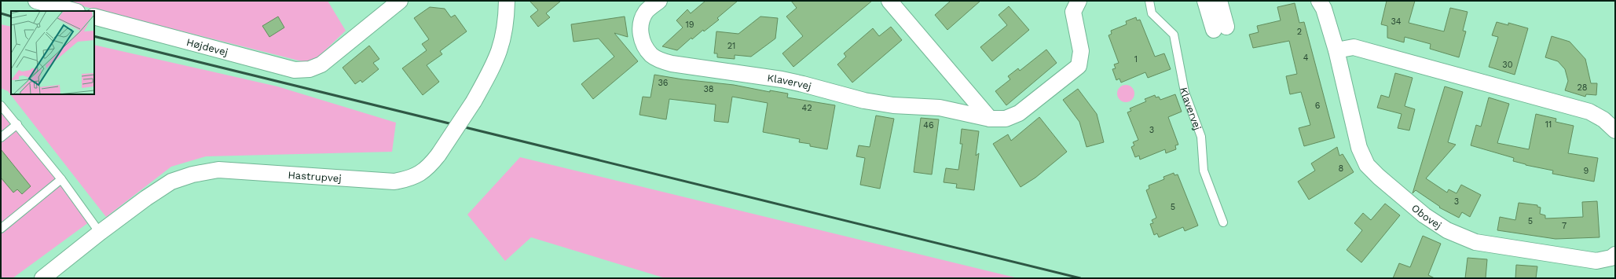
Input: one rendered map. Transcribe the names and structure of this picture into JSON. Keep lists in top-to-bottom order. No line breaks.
{"streets":{"street":["Højdevej","Klavervej","Hastrupvej","Obovej"]},"house_numbers":["34","19","2","21","4","1","30","36","28","38","6","42","11","46","3","8","9","3","5","5","7"]}
